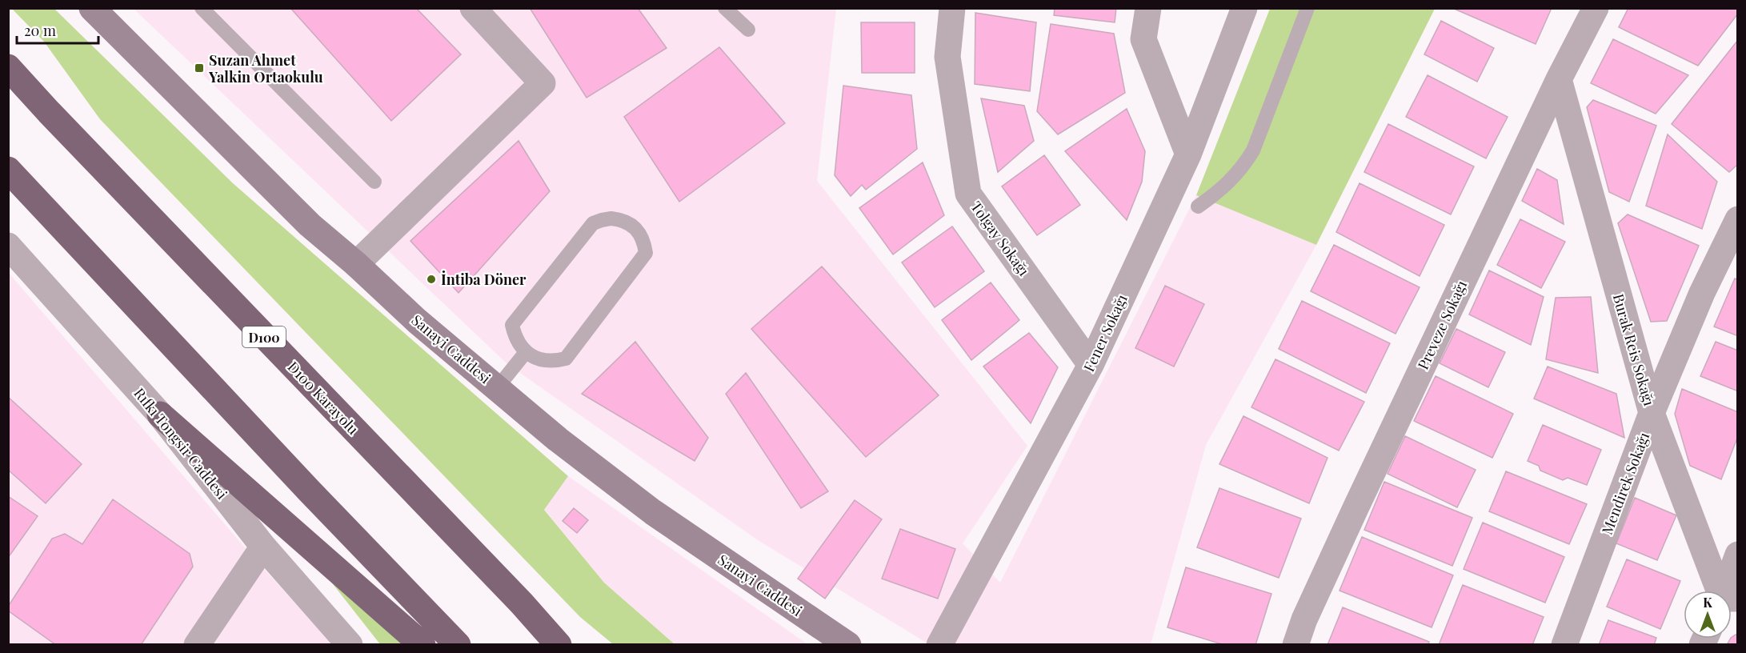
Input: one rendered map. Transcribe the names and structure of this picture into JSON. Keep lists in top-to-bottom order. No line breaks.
{"streets":{"highway":["D100","D100 Karayolu"],"main road":["Sanayi Caddesi"],"street":["Tolgay Sokağı","Preveze Sokağı","Fener Sokağı","Burak Reis Sokağı","Rıfkı Tongsir Caddesi","Mendirek Sokağı"]},"crossings":[["Tolgay Sokağı","Fener Sokağı"],["Preveze Sokağı","Burak Reis Sokağı"],["Burak Reis Sokağı","Mendirek Sokağı"]],"places":{"transit":["Suzan Ahmet Yalkin Ortaokulu"],"other":["İntiba Döner"]},"scale_bar":"20 m","north":"top"}
